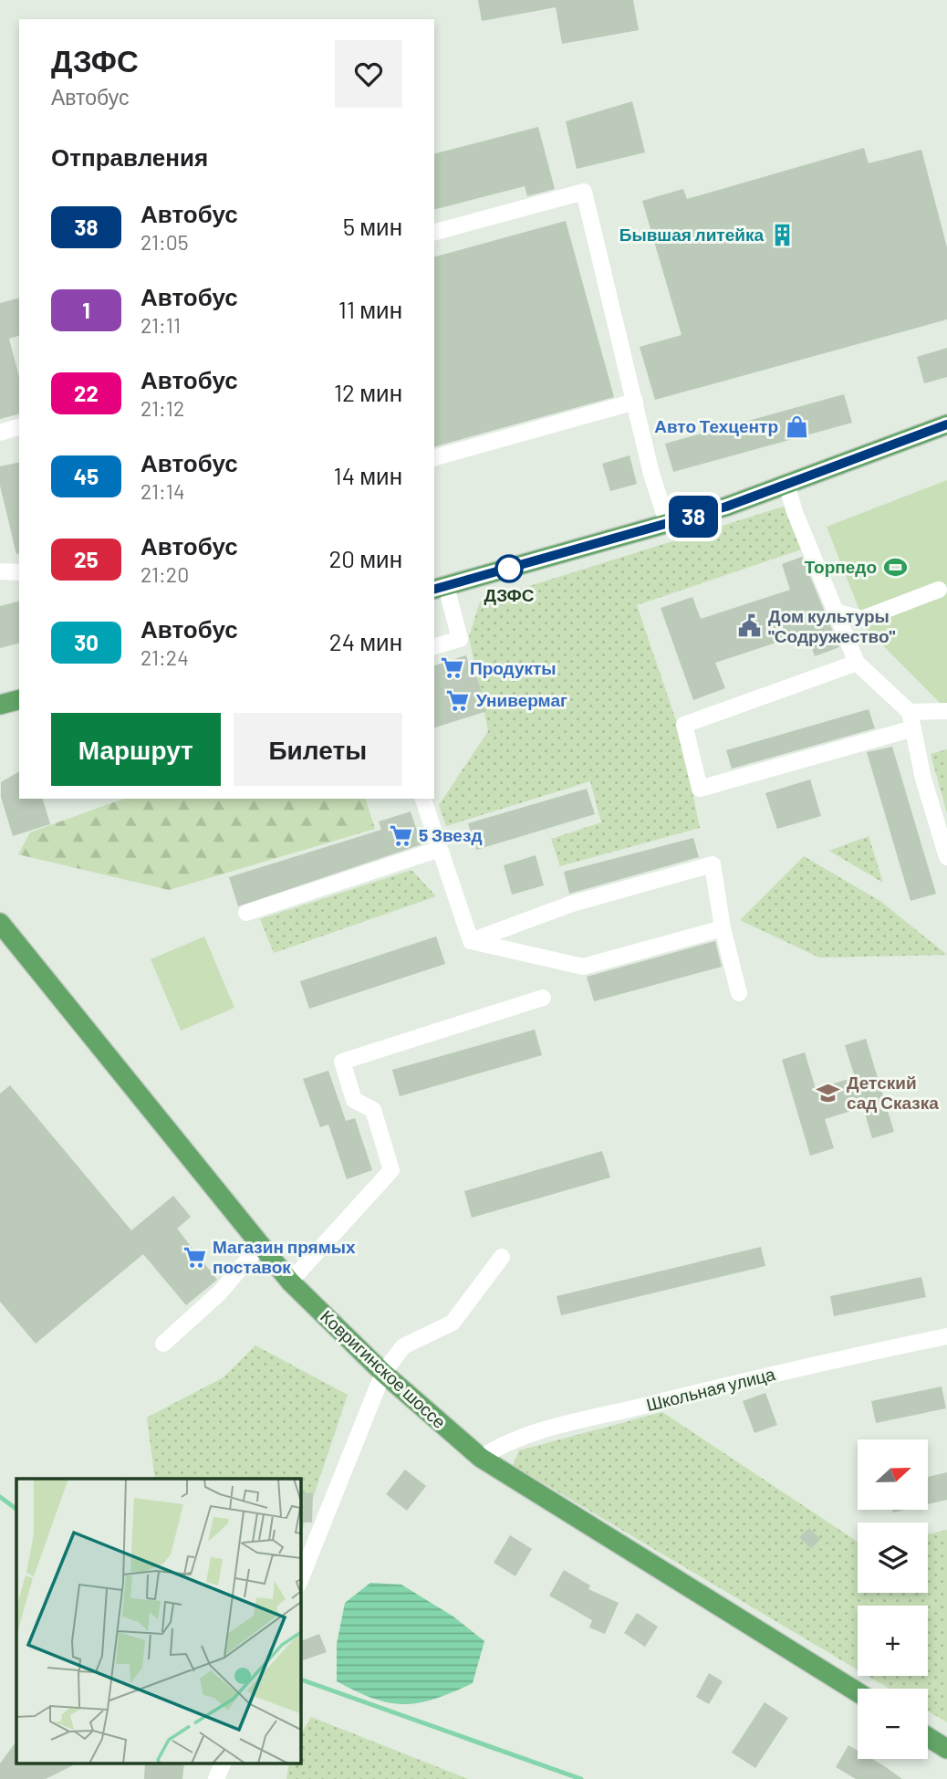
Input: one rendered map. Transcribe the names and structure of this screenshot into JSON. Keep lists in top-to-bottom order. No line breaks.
{"streets":{"main road":["Ковригинское шоссе"],"street":["Школьная улица"]},"crossings":[["Ковригинское шоссе","Школьная улица"]],"places":{"building":["Бывшая литейка"],"shop":["Авто Техцентр"],"sports":["Торпедо"],"other":["ДЗФС"],"public building":["Дом культуры \"Содружество\""],"supermarket":["Продукты","Универмаг","5 Звезд","Магазин прямых поставок"],"school or university":["Детский сад Сказка"]},"lines":["bus line 38"],"north":"right","page":{"on_map":"38","heading":[["ДЗФС","Автобус"],"Отправления"],"list":[{"mark":"38","name":"Автобус","note":"21:05","value":"5 мин"},{"mark":"1","name":"Автобус","note":"21:11","value":"11 мин"},{"mark":"22","name":"Автобус","note":"21:12","value":"12 мин"},{"mark":"45","name":"Автобус","note":"21:14","value":"14 мин"},{"mark":"25","name":"Автобус","note":"21:20","value":"20 мин"},{"mark":"30","name":"Автобус","note":"21:24","value":"24 мин"}],"buttons":["Маршрут","Билеты"],"map_buttons":["+","−"]}}
